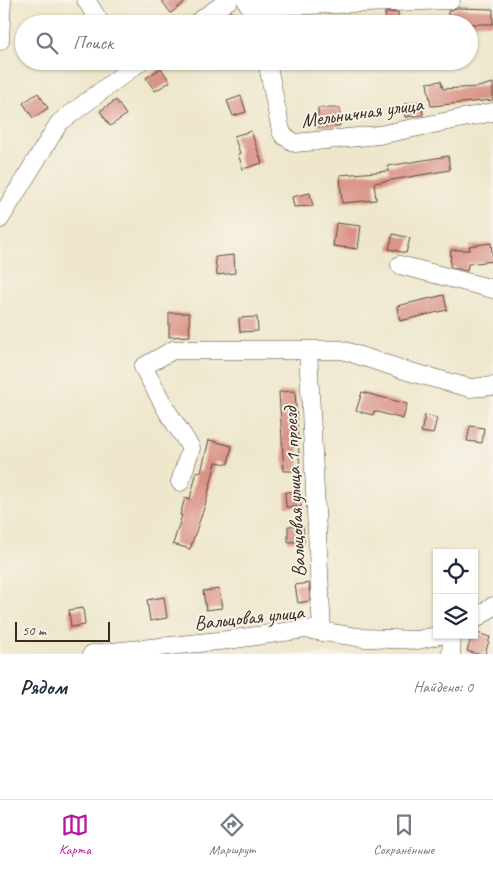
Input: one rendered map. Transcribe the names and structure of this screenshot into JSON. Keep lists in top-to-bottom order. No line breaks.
{"streets":{"street":["Мельничная улица","Вальцовая улица 1 проезд","Вальцовая улица"]},"crossings":[["Вальцовая улица 1 проезд","Вальцовая улица"]],"scale_bar":"50 m","page":{"search":"Поиск","scale":"50 m","heading":["Рядом","Найдено: 0"],"nav":["Карта","Маршрут","Сохранённые"]}}
